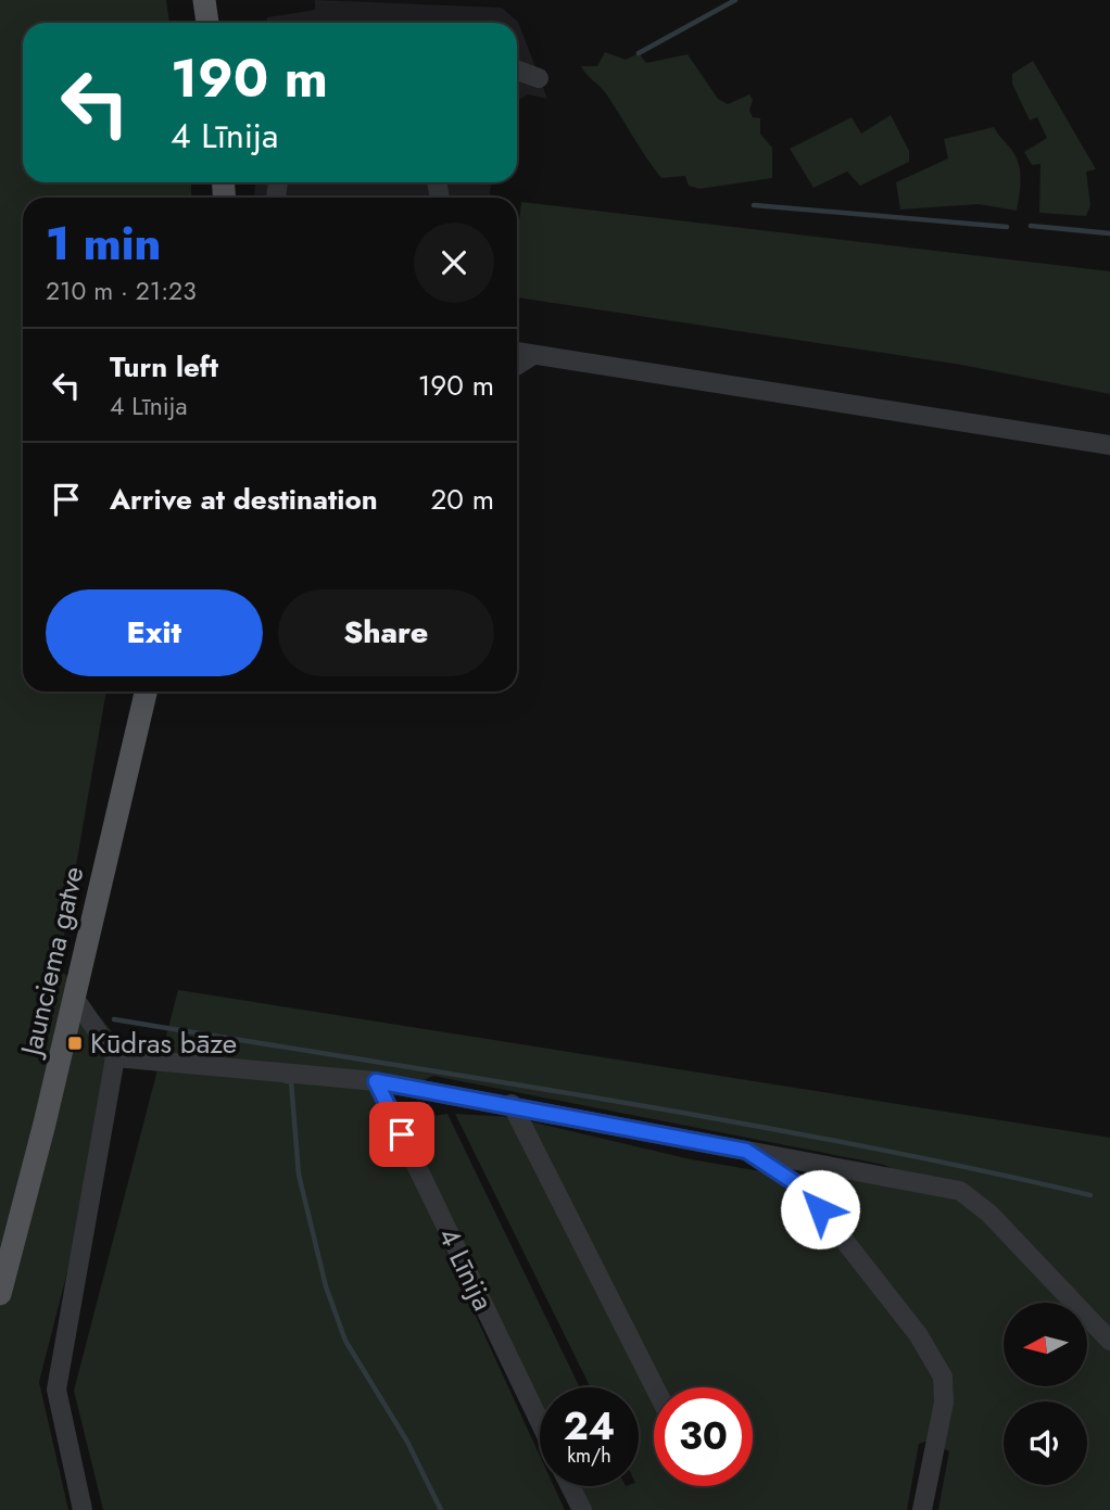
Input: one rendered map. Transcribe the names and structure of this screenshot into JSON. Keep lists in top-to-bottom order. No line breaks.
{"streets":{"main road":["Jaunciema gatve"],"street":["4 Līnija"]},"places":{"transit":["Kūdras bāze"]},"north":"left","page":{"turn":["190 m","4 Līnija"],"heading":["1 min","210 m · 21:23"],"list":[{"name":"Turn left","note":"4 Līnija","value":"190 m"},{"name":"Arrive at destination","value":"20 m"}],"buttons":["Exit","Share"],"speed":"24 km/h","limit":"30"}}
